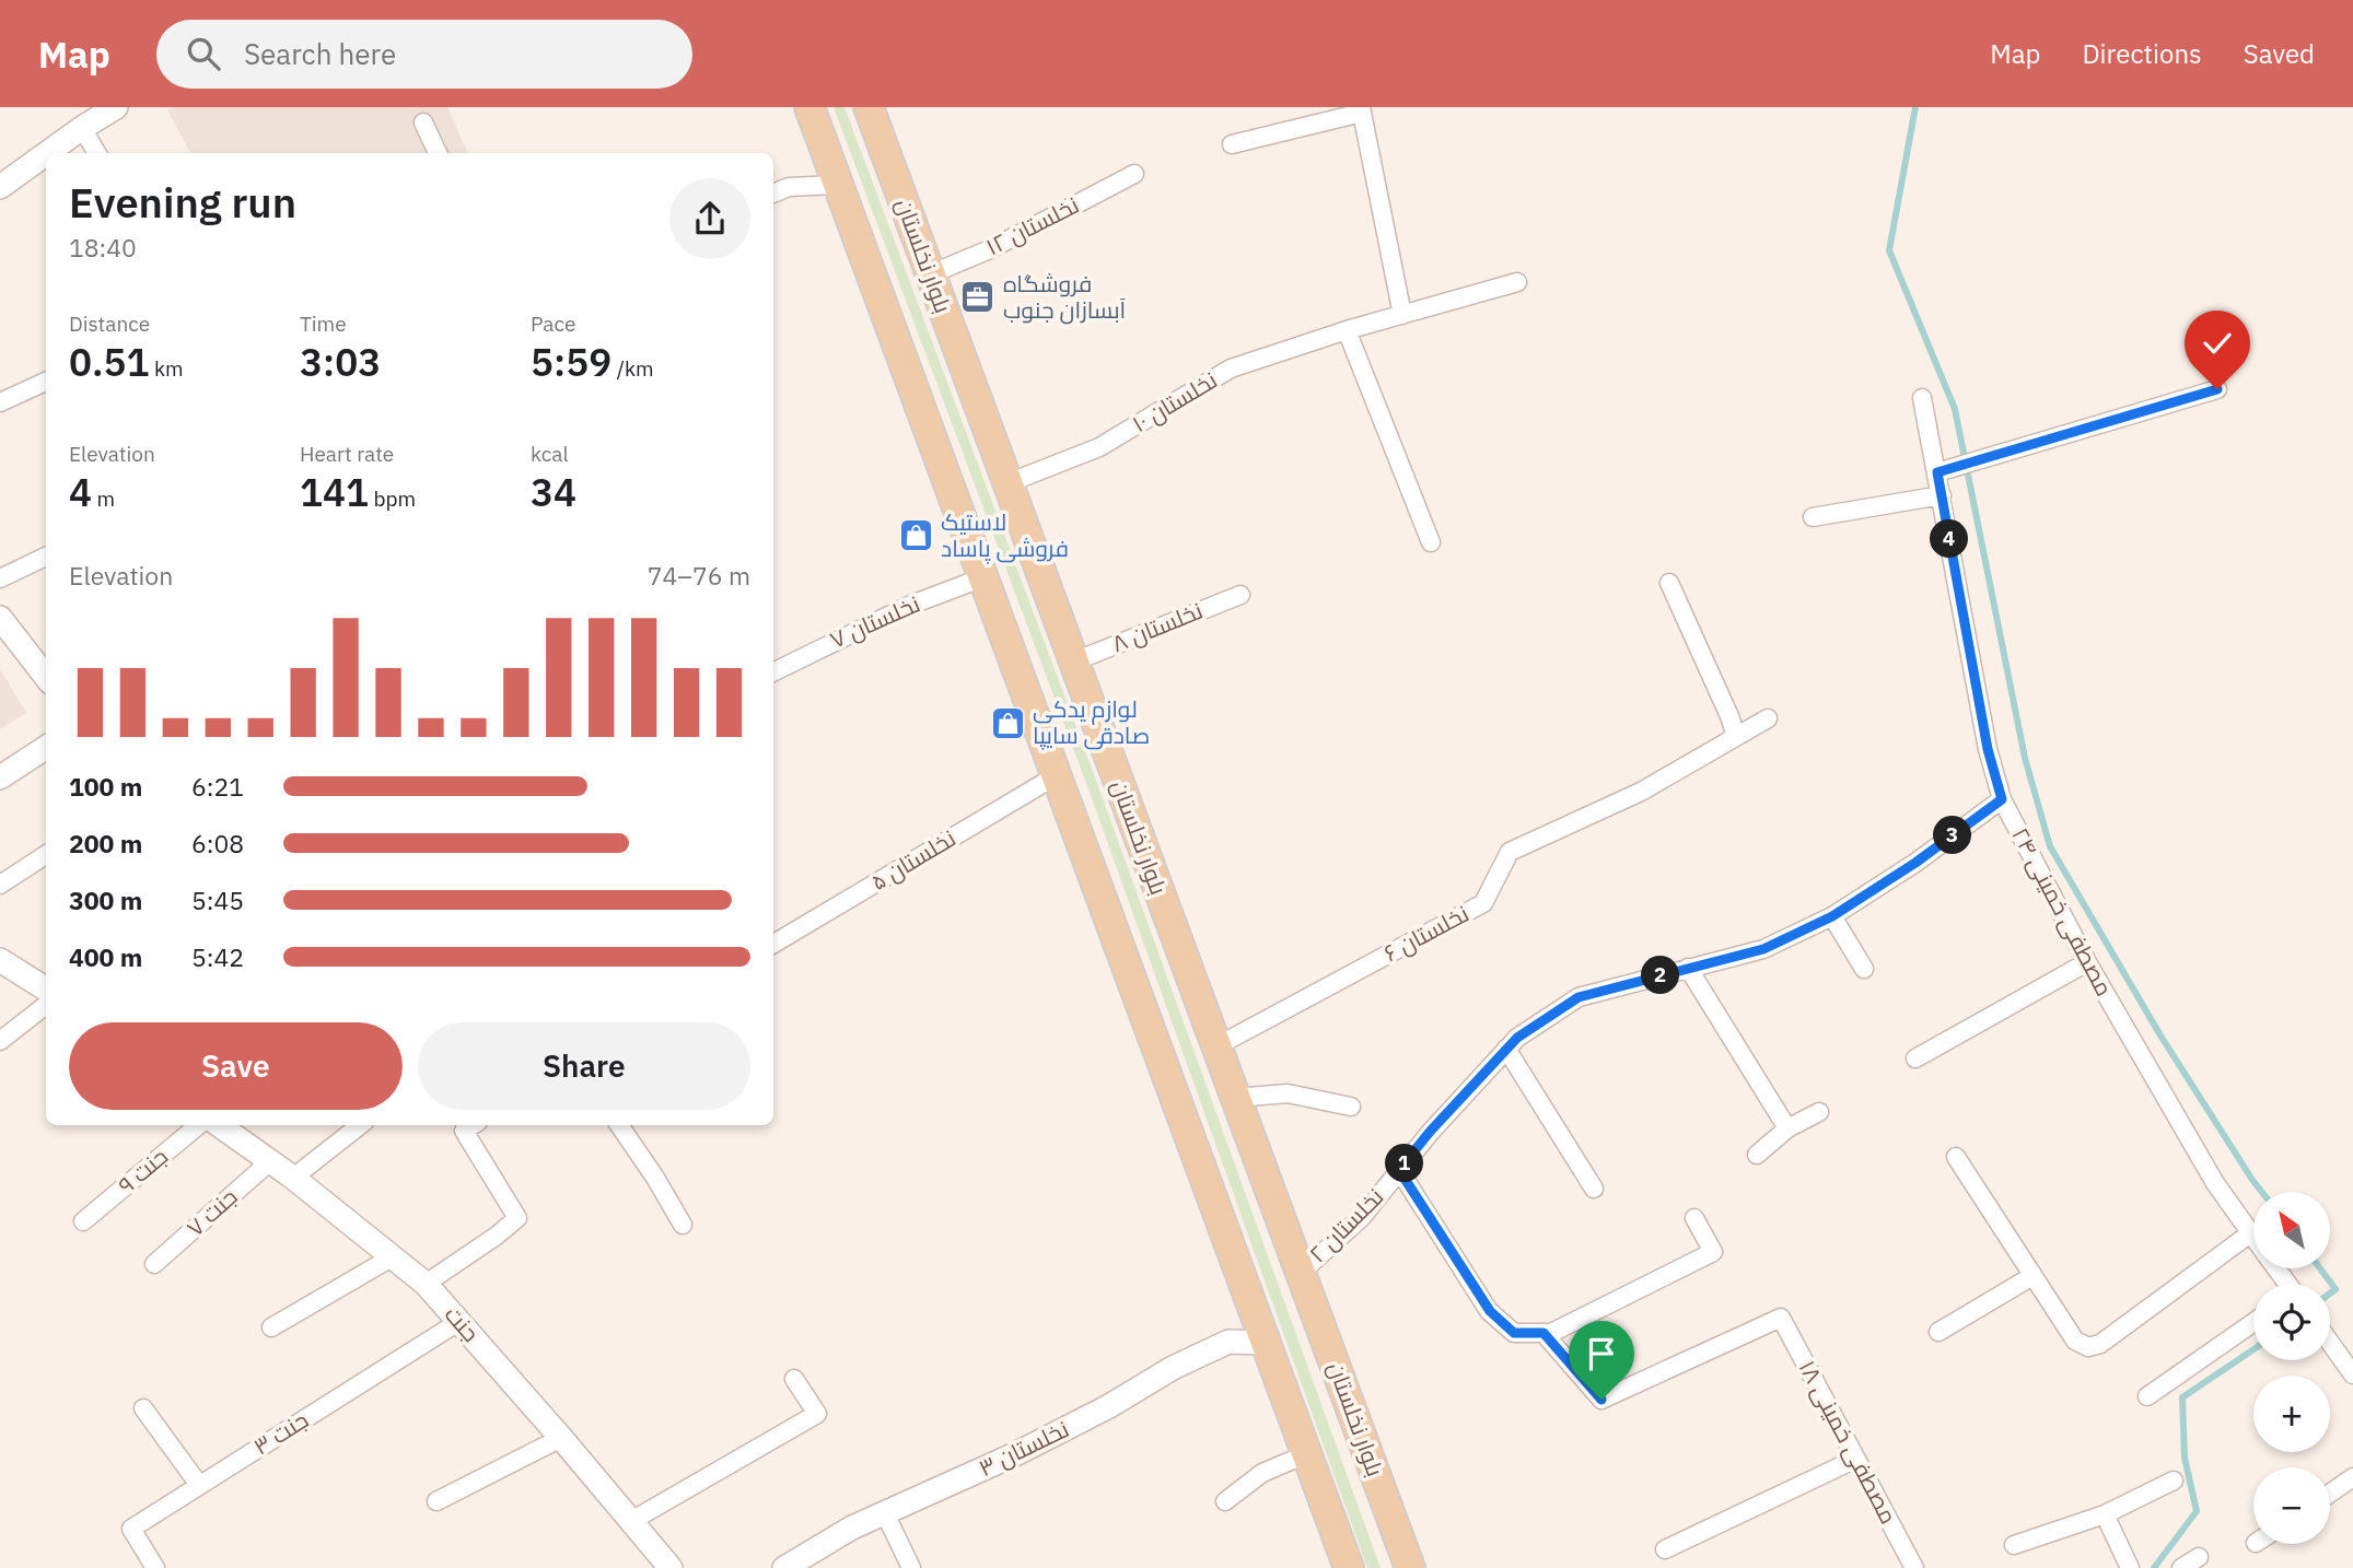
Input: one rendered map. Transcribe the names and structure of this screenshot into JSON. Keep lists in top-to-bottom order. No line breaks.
{"streets":{"main road":["بلوار نخلستان"],"street":["نخلستان ۱۲","نخلستان ۱۰","نخلستان ۷","نخلستان ۸","نخلستان ۵","مصطفی خمینی ۲۴","نخلستان ۶","جنت ۹","جنت ۷","نخلستان ۲","جنت","جنت ۳","مصطفی خمینی ۱۸","نخلستان ۳"]},"crossings":[["نخلستان ۱۲","بلوار نخلستان"],["بلوار نخلستان","نخلستان ۱۰"],["بلوار نخلستان","نخلستان ۸"],["بلوار نخلستان","نخلستان ۶"],["بلوار نخلستان","نخلستان ۲"],["مصطفی خمینی ۲۴","نخلستان ۲"],["جنت ۷","جنت"],["جنت","جنت ۳"]],"places":{"office":["فروشگاه آبسازان جنوب"],"shop":["لاستیک فروشی پاساد","لوازم یدکی صادقی سایپا"]},"north":"top left","page":{"header":"Map","search":"Search here","nav":["Map","Directions","Saved"],"heading":["Evening run","18:40"],"stats":[["Distance","0.51 km"],["Time","3:03"],["Pace","5:59 /km"],["Elevation","4 m"],["Heart rate","141 bpm"],["kcal","34"]],"pins":["4","3","2","1"],"chart":["Elevation","74–76 m"],"list":[{"name":"100 m","note":"6:21"},{"name":"200 m","note":"6:08"},{"name":"300 m","note":"5:45"},{"name":"400 m","note":"5:42"}],"buttons":["Save","Share"],"map_buttons":["+","−"]}}
